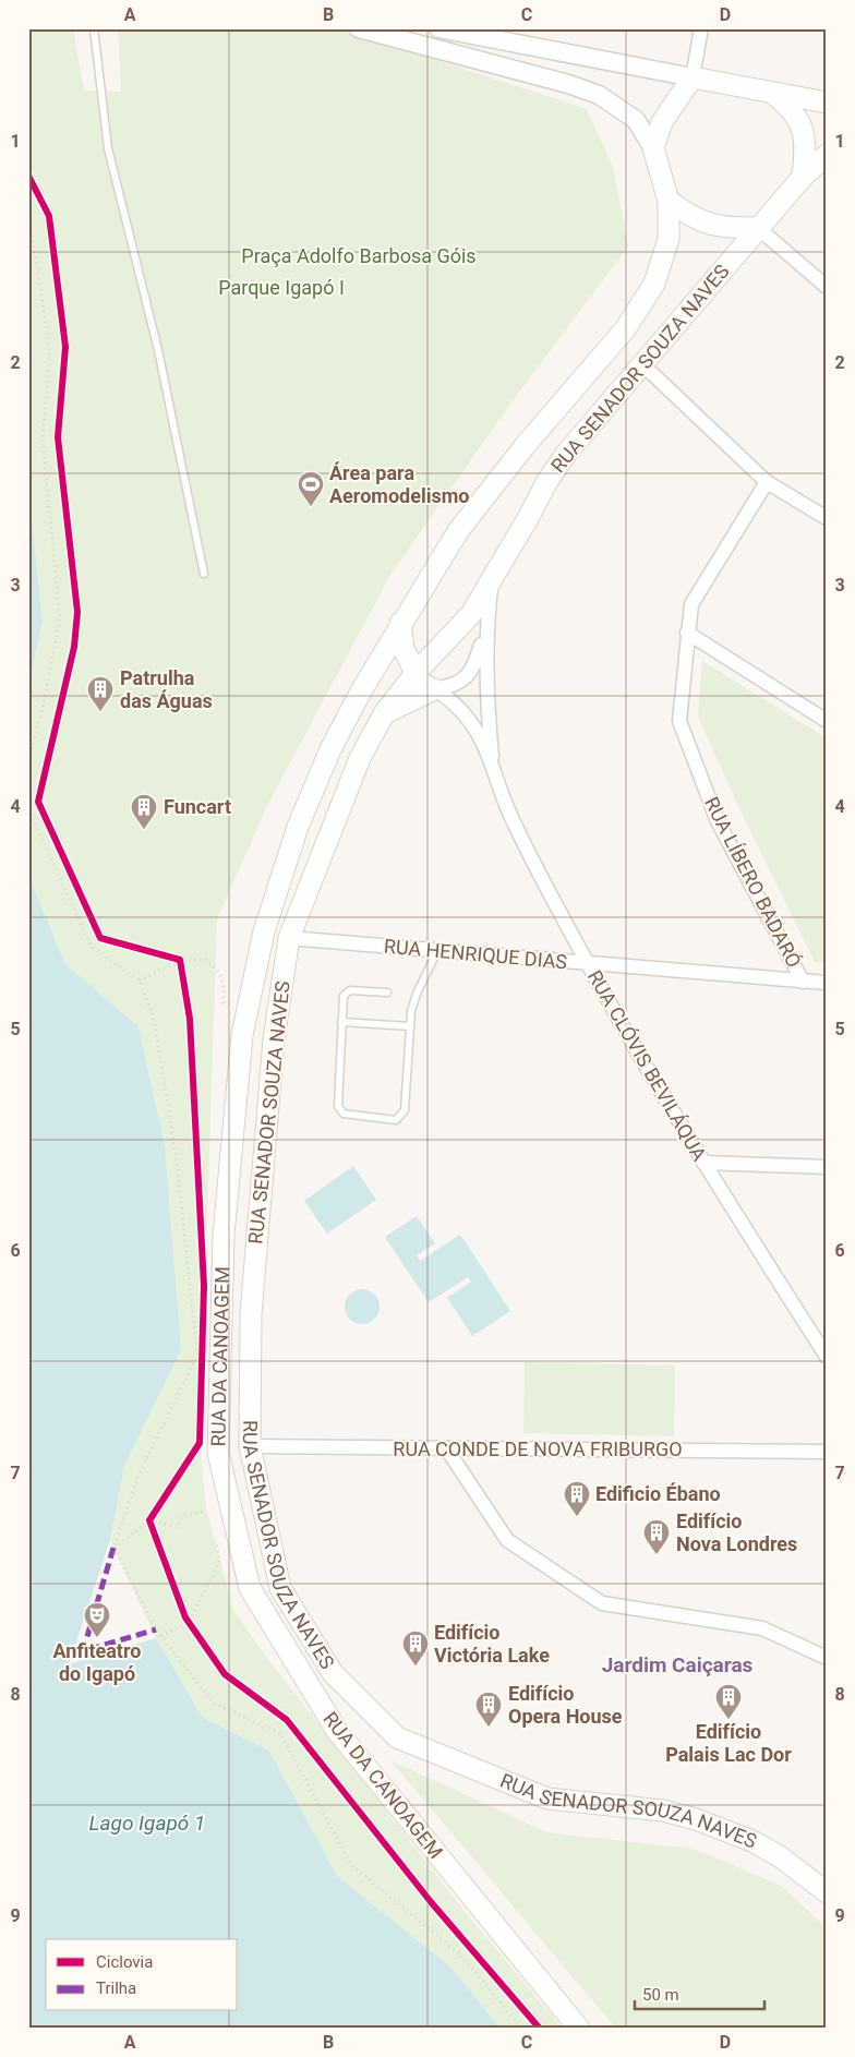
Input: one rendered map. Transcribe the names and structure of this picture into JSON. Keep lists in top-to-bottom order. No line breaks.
{"streets":{"main road":["RUA SENADOR SOUZA NAVES","RUA DA CANOAGEM"],"street":["RUA LÍBERO BADARÓ","RUA HENRIQUE DIAS","RUA CLÓVIS BEVILÁQUA","RUA CONDE DE NOVA FRIBURGO"]},"crossings":[["RUA SENADOR SOUZA NAVES","RUA HENRIQUE DIAS"],["RUA SENADOR SOUZA NAVES","RUA CLÓVIS BEVILÁQUA"],["RUA SENADOR SOUZA NAVES","RUA DA CANOAGEM"],["RUA SENADOR SOUZA NAVES","RUA CONDE DE NOVA FRIBURGO"],["RUA LÍBERO BADARÓ","RUA HENRIQUE DIAS"],["RUA HENRIQUE DIAS","RUA CLÓVIS BEVILÁQUA"]],"districts":["Jardim Caiçaras"],"water":["Lago Igapó 1"],"parks":["Praça Adolfo Barbosa Góis","Parque Igapó I"],"places":{"sports":["Área para Aeromodelismo"],"building":["Patrulha das Águas","Funcart","Edificio Ébano","Edifício Nova Londres","Edifício Victória Lake","Edifício Palais Lac Dor","Edifício Opera House"],"theatre":["Anfiteatro do Igapó"]},"legend":["Ciclovia","Trilha"],"scale_bar":"50 m","grid":{"columns":["A","B","C","D"],"rows":["1","2","3","4","5","6","7","8","9"]}}
